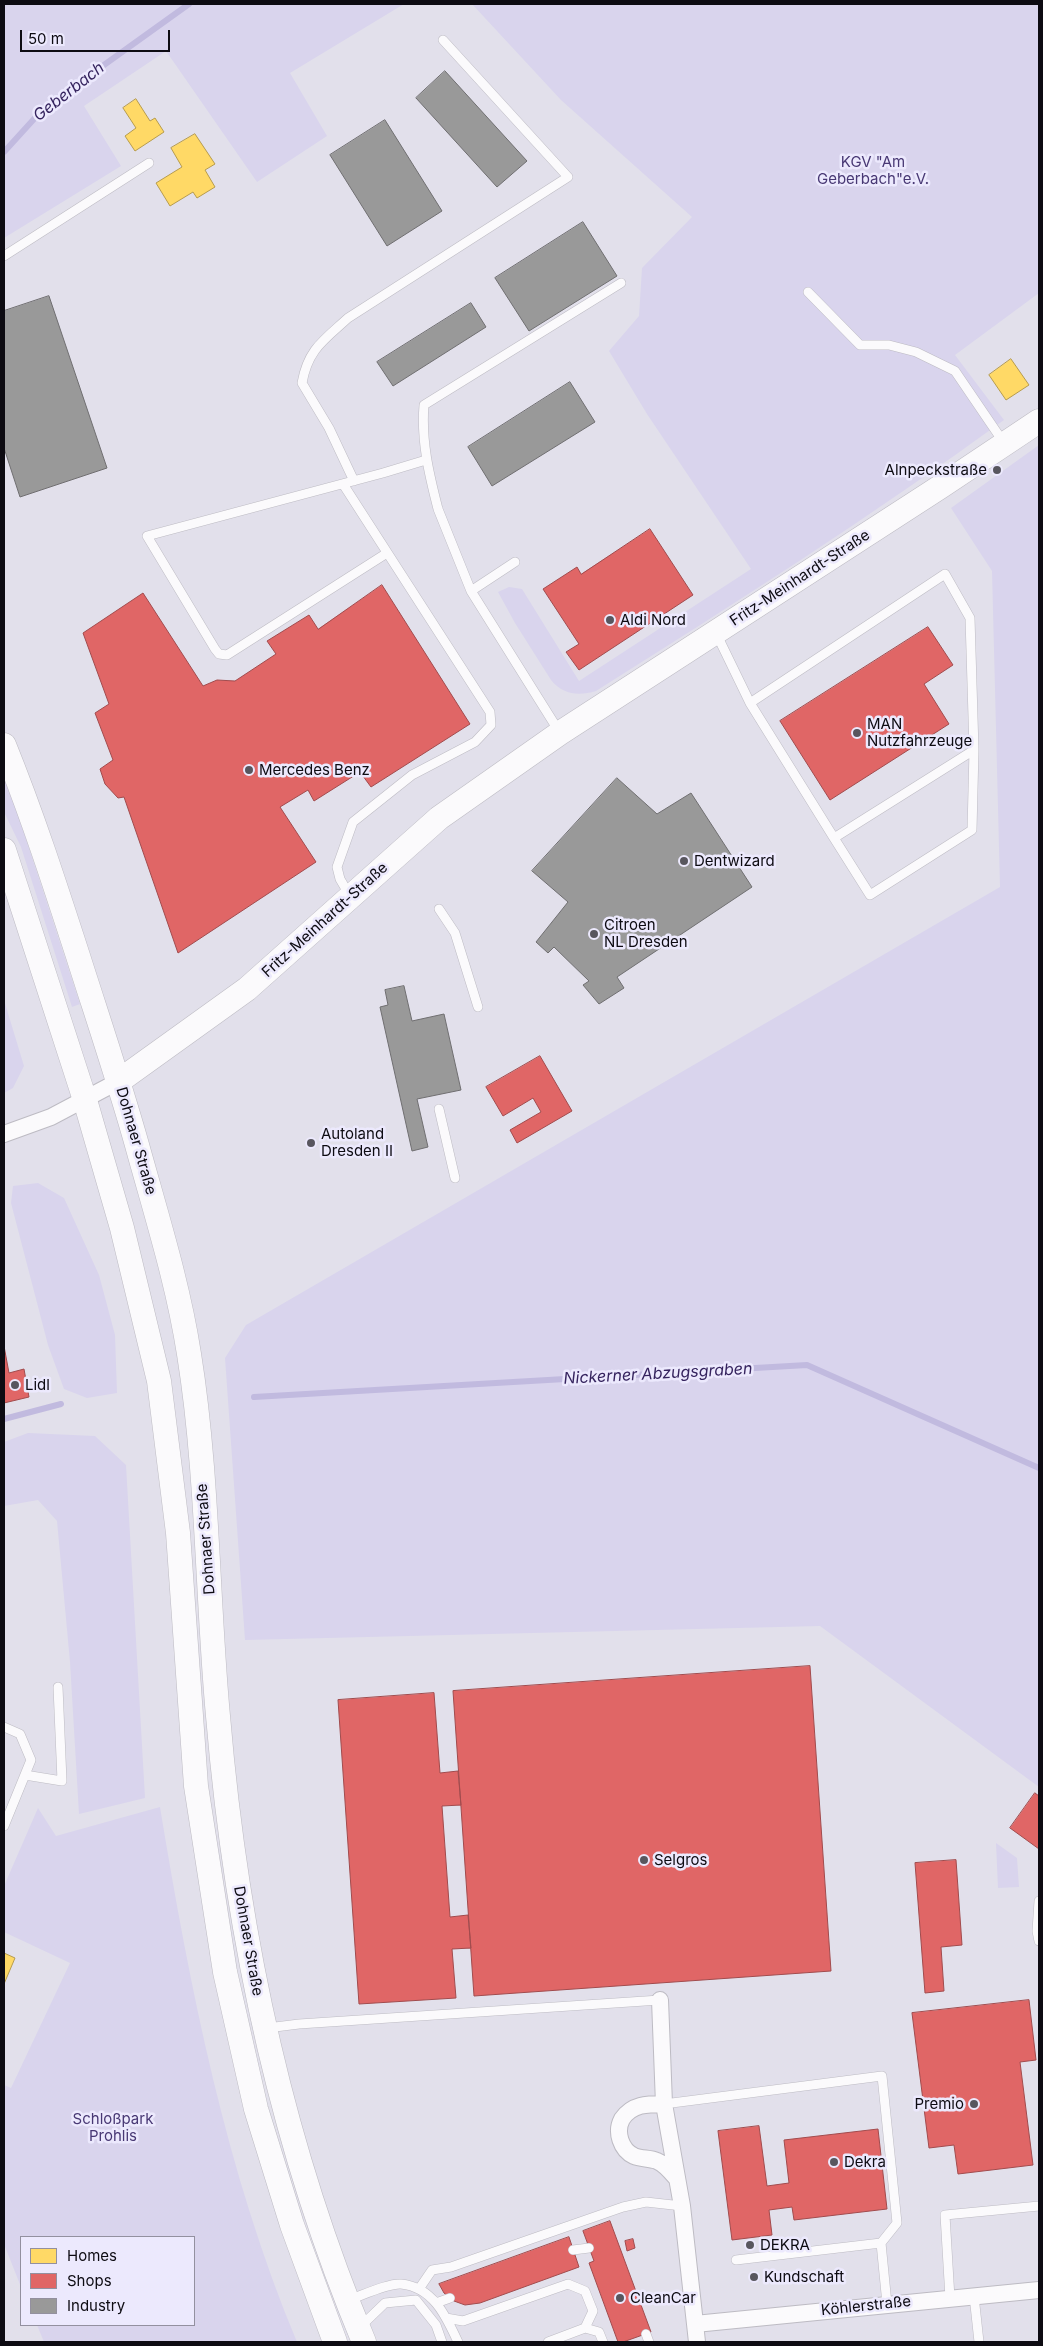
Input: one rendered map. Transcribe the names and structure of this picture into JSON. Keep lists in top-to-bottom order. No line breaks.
{"streets":{"main road":["Fritz-Meinhardt-Straße","Dohnaer Straße"],"street":["Köhlerstraße"]},"crossings":[["Fritz-Meinhardt-Straße","Dohnaer Straße"]],"water":["Geberbach","Nickerner Abzugsgraben"],"parks":["KGV \"Am Geberbach\"e.V.","Schloßpark Prohlis"],"places":["Alnpeckstraße","Aldi Nord","MAN Nutzfahrzeuge","Mercedes Benz","Dentwizard","Citroen NL Dresden","Autoland Dresden II","Lidl","Selgros","Premio","Dekra","DEKRA","Kundschaft","CleanCar"],"legend":["Homes","Shops","Industry"],"scale_bar":"50 m"}
